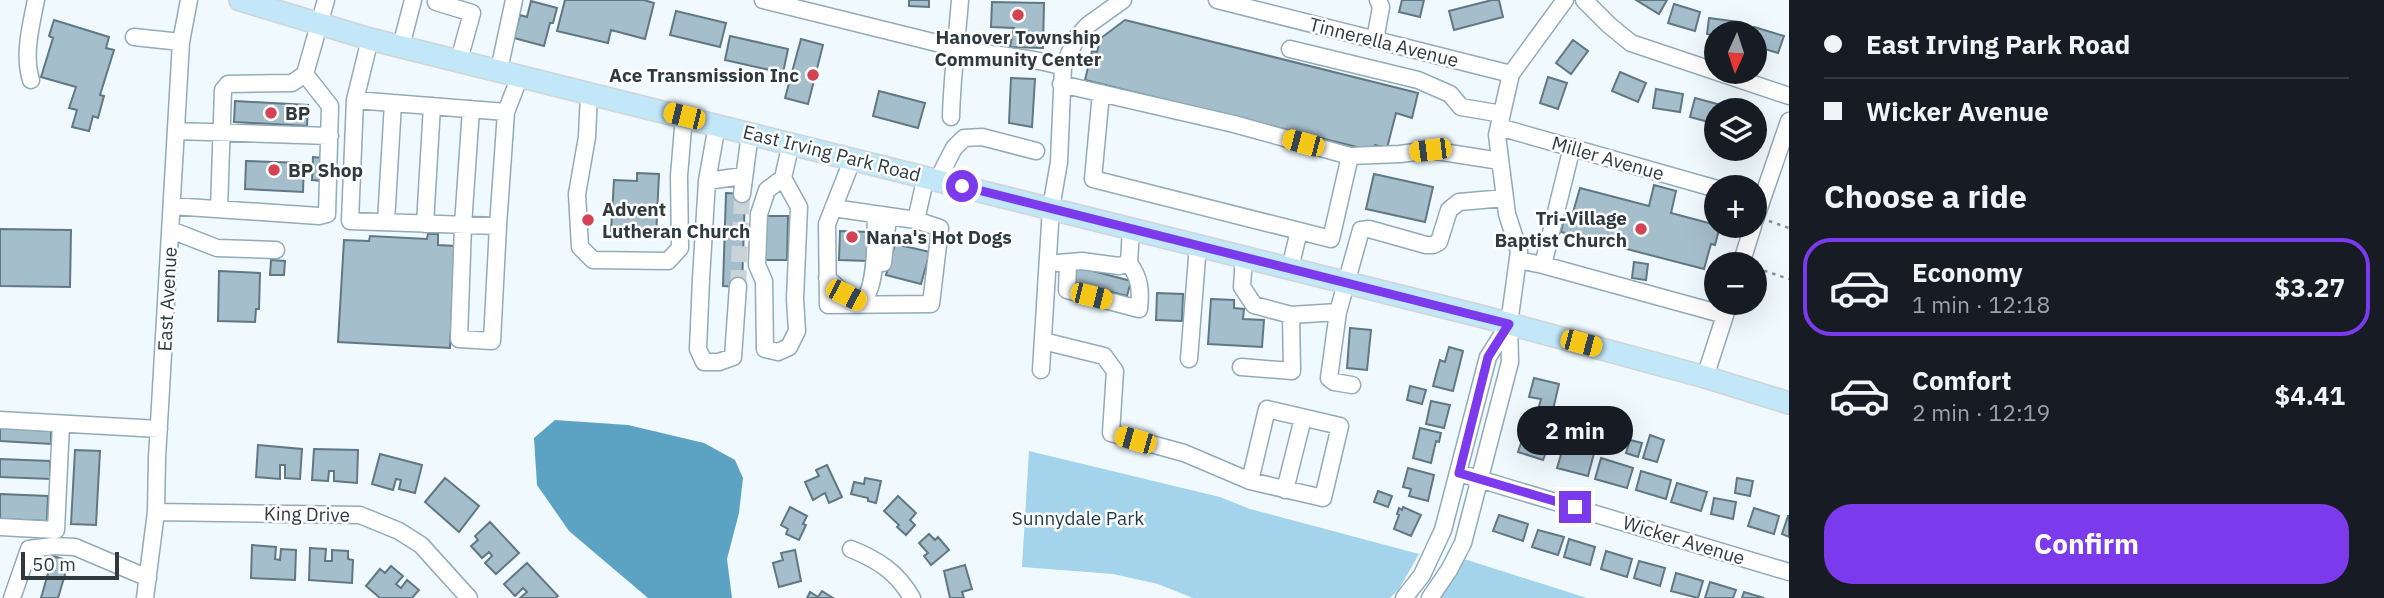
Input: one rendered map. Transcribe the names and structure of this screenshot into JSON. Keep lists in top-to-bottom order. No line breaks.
{"streets":{"main road":["East Irving Park Road"],"street":["Tinnerella Avenue","Miller Avenue","East Avenue","King Drive","Wicker Avenue"]},"crossings":[["East Avenue","King Drive"]],"parks":["Sunnydale Park"],"places":["Hanover Township Community Center","Ace Transmission Inc","BP","BP Shop","Advent Lutheran Church","Tri-Village Baptist Church","Nana's Hot Dogs"],"scale_bar":"50 m","north":"bottom","page":{"banner":["East Irving Park Road","Wicker Avenue"],"map_buttons":["+","−"],"heading":"Choose a ride","list":[{"name":"Economy","note":"1 min · 12:18","value":"$3.27"},{"name":"Comfort","note":"2 min · 12:19","value":"$4.41"}],"bubble":"2 min","buttons":"Confirm","scale":"50 m"}}
